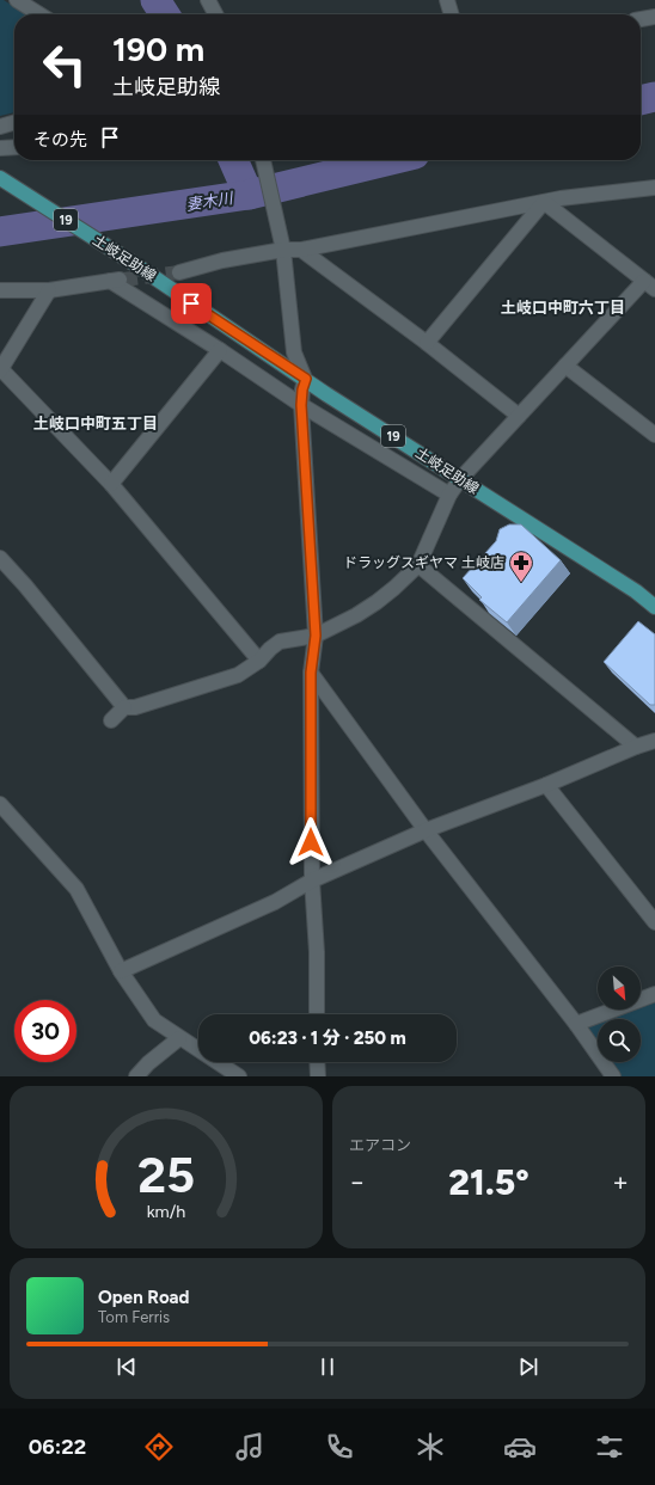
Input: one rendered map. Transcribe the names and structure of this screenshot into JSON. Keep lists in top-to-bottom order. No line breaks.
{"streets":{"main road":["19","土岐足助線"]},"districts":["土岐口中町六丁目","土岐口中町五丁目"],"water":["妻木川"],"places":{"pharmacy":["ドラッグスギヤマ 土岐店"]},"north":"bottom right","page":{"turn":["190 m","土岐足助線"],"then":"その先","limit":"30","trip":"06:23 · 1 分 · 250 m","tile":"エアコン","heat":["−","21.5°","+"],"song":["Open Road","Tom Ferris"],"tabs":"06:22","gauge":["25","km/h"]}}
